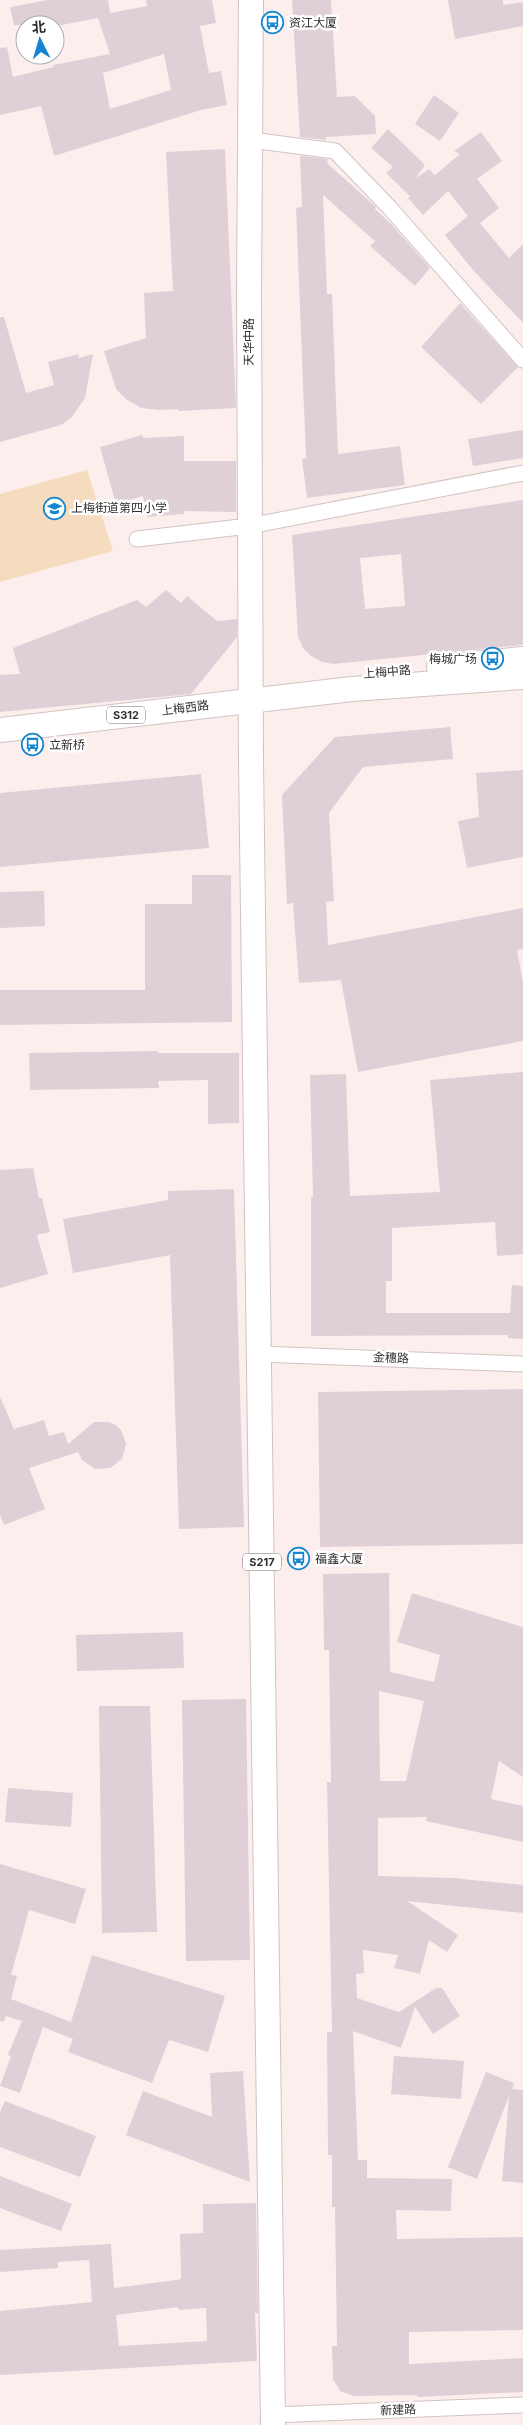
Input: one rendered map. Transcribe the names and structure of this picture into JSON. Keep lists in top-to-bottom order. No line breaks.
{"streets":{"main road":["天华中路","上梅中路","上梅西路","S312","S217"],"street":["金穗路","新建路"]},"crossings":[["天华中路","上梅中路"],["天华中路","上梅西路"],["天华中路","S217"],["上梅中路","上梅西路"],["上梅中路","S217"],["上梅西路","S217"],["金穗路","S217"],["S217","新建路"]],"places":{"bus stop":["资江大厦","梅城广场","立新桥","福鑫大厦"],"school or university":["上梅街道第四小学"]},"north":"top"}
